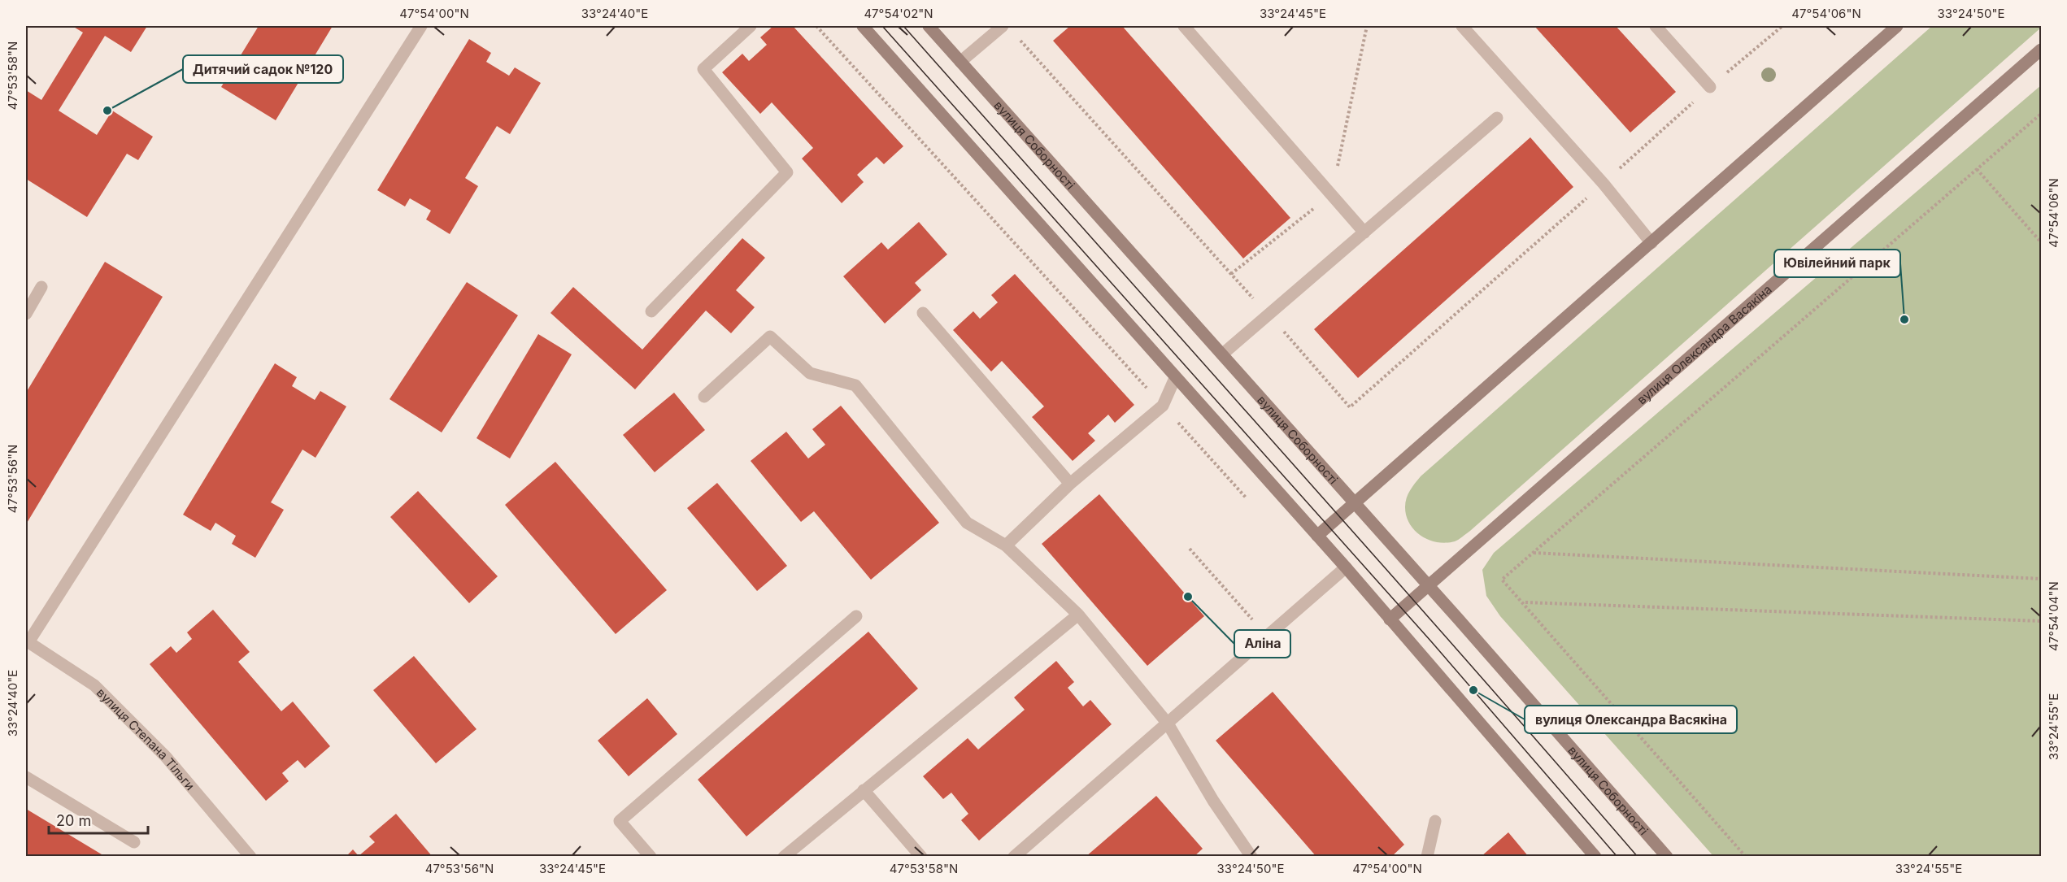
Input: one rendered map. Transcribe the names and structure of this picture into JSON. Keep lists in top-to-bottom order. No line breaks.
{"streets":{"main road":["вулиця Соборності","вулиця Олександра Васякіна"],"street":["вулиця Степана Тільги"]},"crossings":[["вулиця Соборності","вулиця Олександра Васякіна"]],"places":["Дитячий садок №120","Ювілейний парк","Аліна","вулиця Олександра Васякіна"],"scale_bar":"20 m","coordinates":["47°54'00\"N","33°24'40\"E","47°54'02\"N","33°24'45\"E","47°54'06\"N","33°24'50\"E","47°53'58\"N","47°53'56\"N","47°54'04\"N","33°24'55\"E"]}
